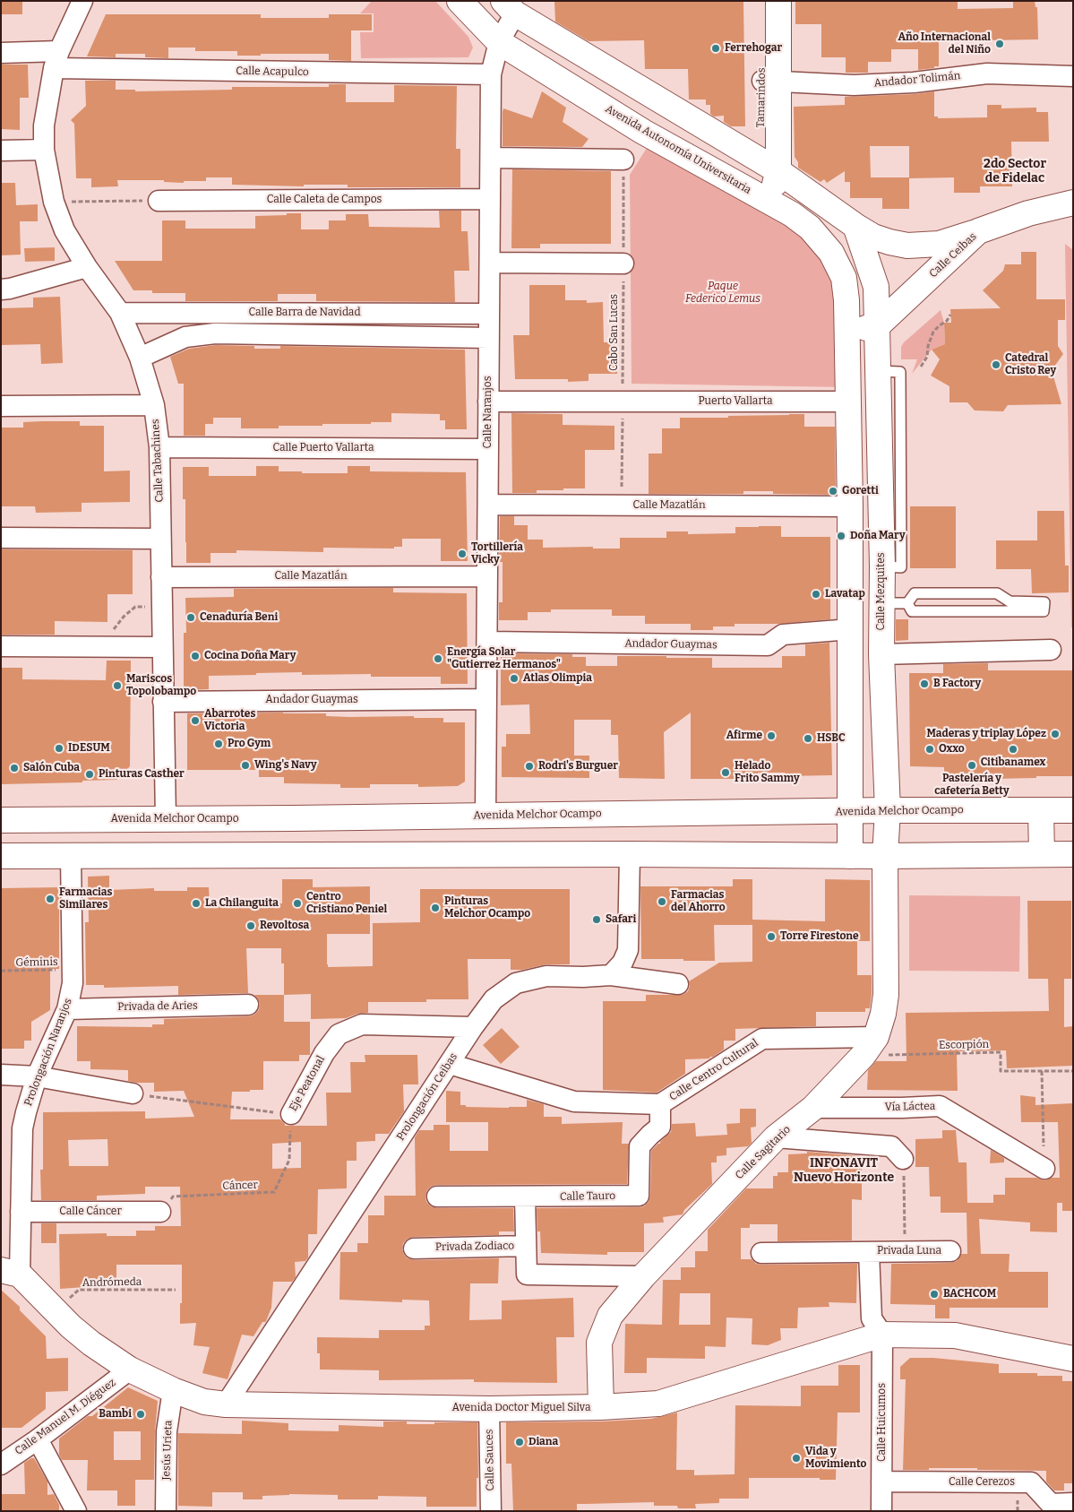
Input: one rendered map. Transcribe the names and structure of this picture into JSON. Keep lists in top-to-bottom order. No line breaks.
{"streets":{"street":["Calle Acapulco","Andador Tolimán","Tamarindos","Avenida Autonomía Universitaria","Calle Caleta de Campos","Calle Ceibas","Calle Barra de Navidad","Puerto Vallarta","Calle Naranjos","Calle Puerto Vallarta","Calle Tabachines","Calle Mazatlán","Calle Mezquites","Andador Guaymas","Avenida Melchor Ocampo","Privada de Aries","Prolongación Naranjos","Calle Centro Cultural","Eje Peatonal","Prolongación Ceibas","Vía Láctea","Calle Sagitario","Calle Tauro","Calle Cáncer","Privada Zodiaco","Privada Luna","Avenida Doctor Miguel Silva","Calle Manuel M. Diéguez","Calle Huicumos","Jesús Urieta","Calle Sauces","Calle Cerezos"],"path":["Cabo San Lucas","Géminis","Escorpión","Cáncer","Andrómeda"]},"crossings":[["Calle Acapulco","Calle Naranjos"],["Calle Acapulco","Calle Tabachines"],["Andador Tolimán","Tamarindos"],["Tamarindos","Avenida Autonomía Universitaria"],["Avenida Autonomía Universitaria","Calle Naranjos"],["Calle Caleta de Campos","Calle Naranjos"],["Calle Ceibas","Calle Mezquites"],["Calle Barra de Navidad","Calle Naranjos"],["Calle Barra de Navidad","Calle Tabachines"],["Cabo San Lucas","Puerto Vallarta"],["Cabo San Lucas","Calle Mazatlán"],["Calle Naranjos","Calle Puerto Vallarta"],["Calle Naranjos","Calle Mazatlán"],["Calle Naranjos","Andador Guaymas"],["Calle Naranjos","Avenida Melchor Ocampo"],["Calle Puerto Vallarta","Calle Tabachines"],["Calle Tabachines","Calle Mazatlán"],["Calle Tabachines","Andador Guaymas"],["Calle Tabachines","Avenida Melchor Ocampo"],["Calle Mezquites","Avenida Melchor Ocampo"],["Calle Mezquites","Calle Sagitario"],["Géminis","Prolongación Naranjos"],["Privada de Aries","Prolongación Naranjos"],["Escorpión","Calle Centro Cultural"],["Escorpión","Calle Sagitario"],["Prolongación Naranjos","Calle Cáncer"],["Prolongación Naranjos","Avenida Doctor Miguel Silva"],["Calle Centro Cultural","Prolongación Ceibas"],["Calle Centro Cultural","Calle Sagitario"],["Calle Centro Cultural","Calle Tauro"],["Eje Peatonal","Prolongación Ceibas"],["Eje Peatonal","Cáncer"],["Prolongación Ceibas","Avenida Doctor Miguel Silva"],["Vía Láctea","Calle Sagitario"],["Calle Sagitario","Privada Zodiaco"],["Calle Sagitario","Avenida Doctor Miguel Silva"],["Cáncer","Calle Cáncer"],["Andrómeda","Avenida Doctor Miguel Silva"],["Avenida Doctor Miguel Silva","Calle Manuel M. Diéguez"],["Avenida Doctor Miguel Silva","Calle Huicumos"],["Avenida Doctor Miguel Silva","Jesús Urieta"],["Avenida Doctor Miguel Silva","Calle Sauces"],["Calle Huicumos","Calle Cerezos"]],"districts":["2do Sector de Fidelac","INFONAVIT Nuevo Horizonte"],"parks":["Paque Federico Lemus"],"places":["Año Internacional del Niño","Ferrehogar","Catedral Cristo Rey","Goretti","Doña Mary","Tortillería Vicky","Lavatap","Cenaduría Beni","Cocina Doña Mary","Energía Solar \"Gutierrez Hermanos\"","Atlas Olimpia","B Factory","Mariscos Topolobampo","Abarrotes Victoria","Maderas y triplay López","Afirme","HSBC","Pro Gym","IDESUM","Oxxo","Citibanamex","Wing's Navy","Pastelería y cafetería Betty","Rodri's Burguer","Salón Cuba","Helado Frito Sammy","Pinturas Casther","Farmacias Similares","Farmacias del Ahorro","La Chilanguita","Centro Cristiano Peniel","Pinturas Melchor Ocampo","Safari","Revoltosa","Torre Firestone","BACHCOM","Bambi","Diana","Vida y Movimiento"]}
